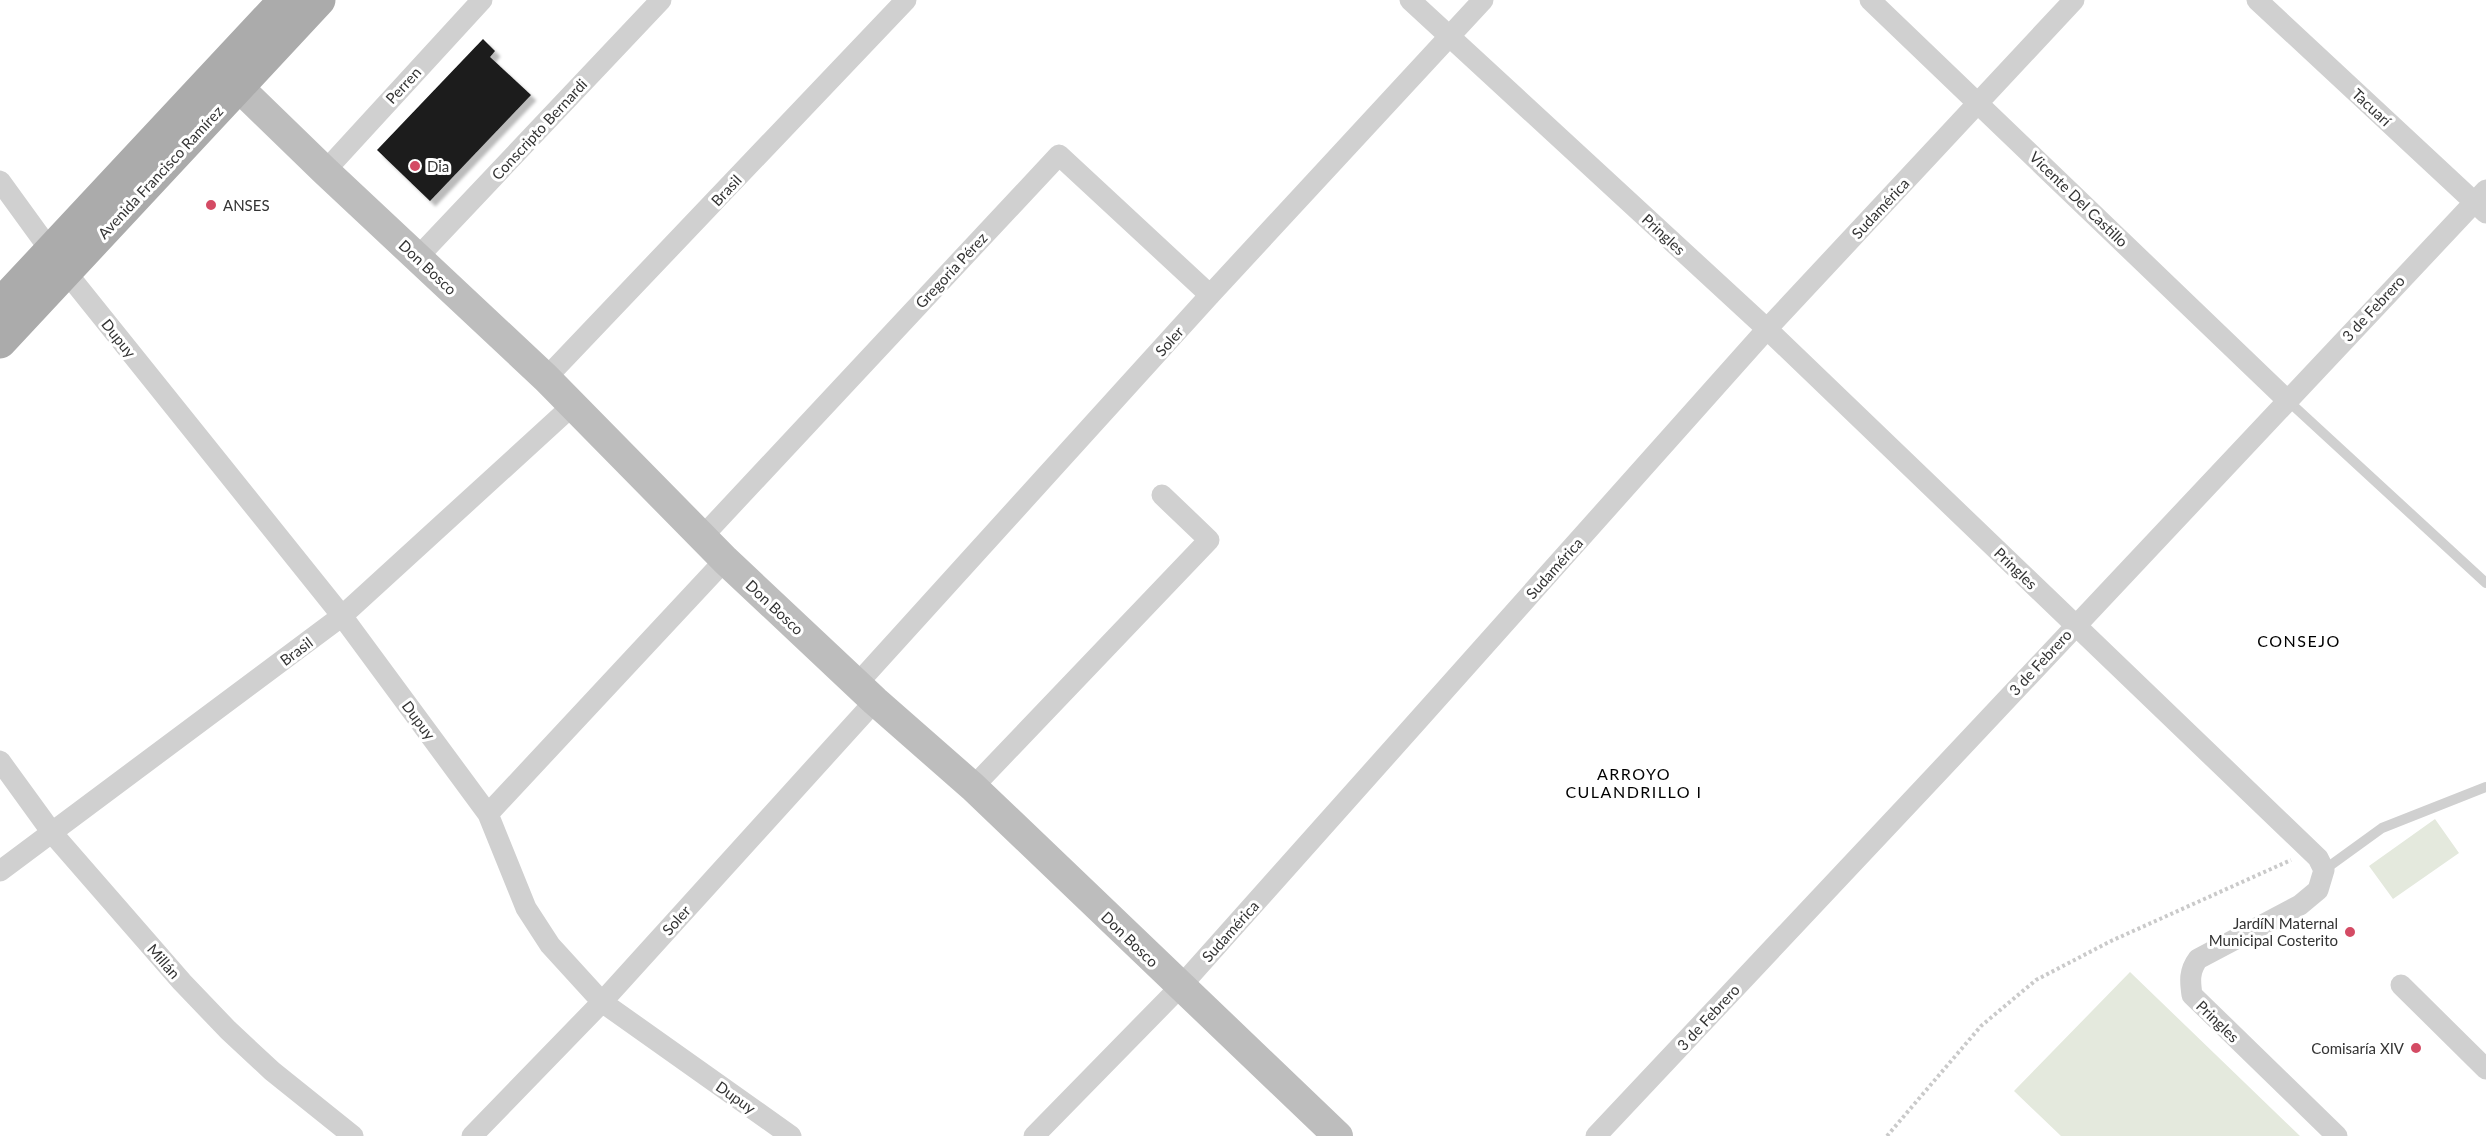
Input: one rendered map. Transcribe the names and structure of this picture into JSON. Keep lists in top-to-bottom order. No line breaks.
{"streets":{"main road":["Avenida Francisco Ramírez","Don Bosco"],"street":["Perren","Tacuarí","Conscripto Bernardi","Brasil","Vicente Del Castillo","Sudamérica","Pringles","Gregoria Pérez","3 de Febrero","Dupuy","Soler","Millán"]},"crossings":[["Perren","Don Bosco"],["Tacuarí","3 de Febrero"],["Conscripto Bernardi","Don Bosco"],["Avenida Francisco Ramírez","Don Bosco"],["Avenida Francisco Ramírez","Dupuy"],["Brasil","Don Bosco"],["Brasil","Dupuy"],["Brasil","Millán"],["Vicente Del Castillo","Sudamérica"],["Vicente Del Castillo","3 de Febrero"],["Sudamérica","Pringles"],["Sudamérica","Don Bosco"],["Pringles","3 de Febrero"],["Pringles","Soler"],["Don Bosco","Gregoria Pérez"],["Don Bosco","Soler"],["Gregoria Pérez","Soler"],["Dupuy","Soler"]],"districts":["CONSEJO","ARROYO CULANDRILLO I"],"places":["Dia","ANSES","JardíN Maternal Municipal Costerito","Comisaría XIV"]}
